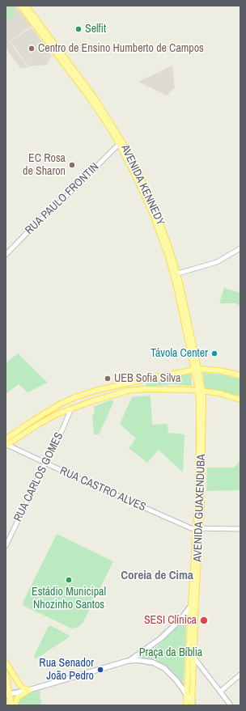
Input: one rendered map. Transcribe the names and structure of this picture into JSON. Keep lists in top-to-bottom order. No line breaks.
{"streets":{"main road":["AVENIDA KENNEDY","AVENIDA GUAXENDUBA"],"street":["RUA PAULO FRONTIN","RUA CARLOS GOMES","RUA CASTRO ALVES"]},"crossings":[["AVENIDA KENNEDY","RUA PAULO FRONTIN"],["AVENIDA KENNEDY","AVENIDA GUAXENDUBA"],["RUA CARLOS GOMES","RUA CASTRO ALVES"],["RUA CASTRO ALVES","AVENIDA GUAXENDUBA"]],"districts":["Coreia de Cima"],"parks":["Praça da Bíblia"],"places":["Selfit","Centro de Ensino Humberto de Campos","EC Rosa de Sharon","Távola Center","UEB Sofia Silva","Estádio Municipal Nhozinho Santos","SESI Clínica","Rua Senador João Pedro"]}
